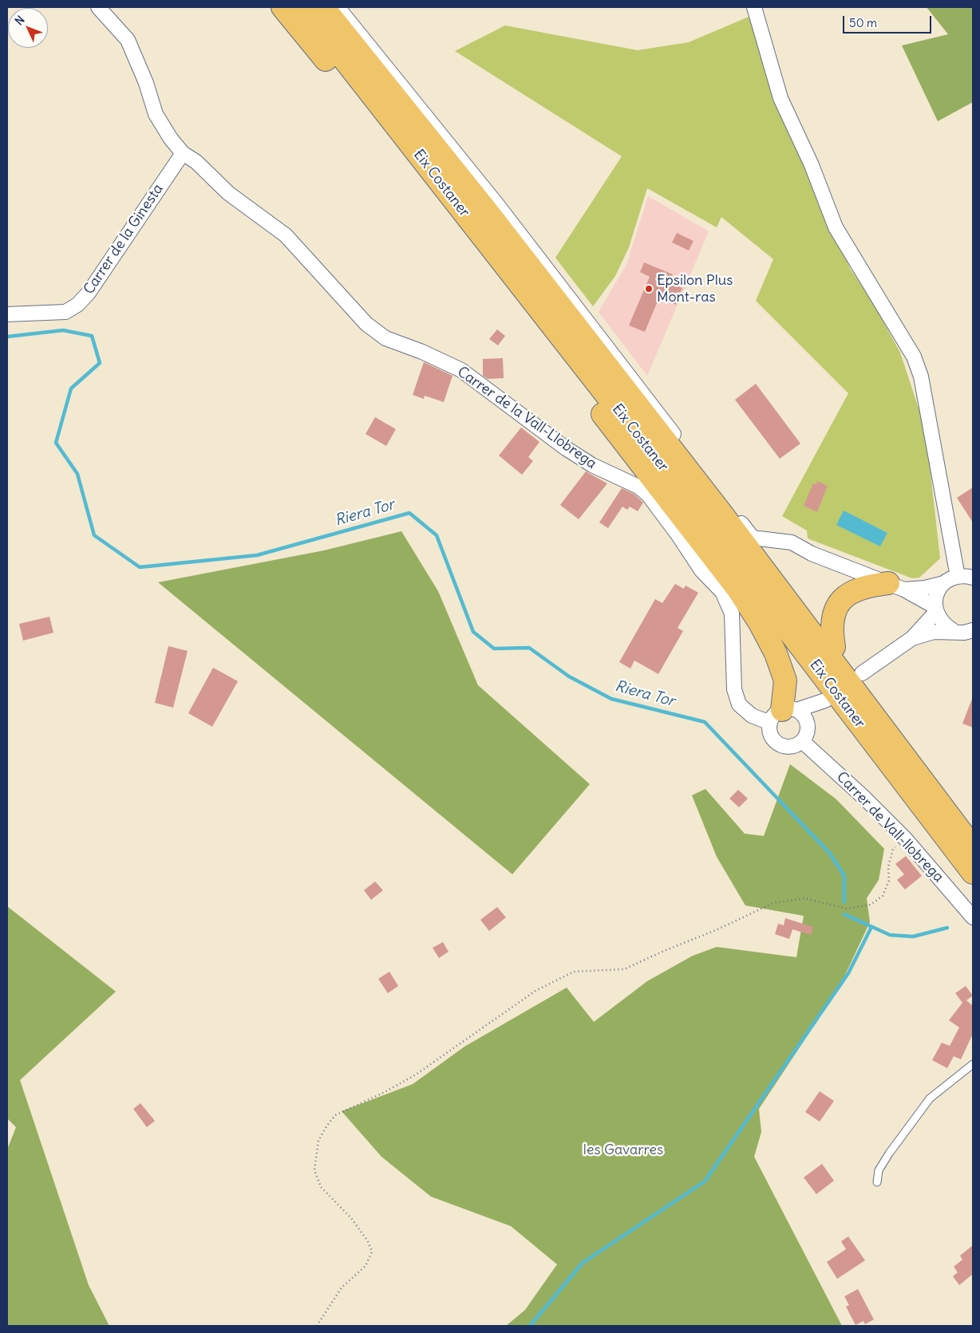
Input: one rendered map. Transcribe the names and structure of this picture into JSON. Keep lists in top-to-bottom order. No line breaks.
{"streets":{"highway":["Eix Costaner"],"street":["Carrer de la Ginesta","Carrer de la Vall-Llobrega","Carrer de Vall-llobrega"]},"crossings":[["Carrer de la Ginesta","Carrer de la Vall-Llobrega"],["Carrer de la Vall-Llobrega","Carrer de Vall-llobrega"]],"water":["Riera Tor"],"parks":["les Gavarres"],"places":["Epsilon Plus Mont-ras"],"scale_bar":"50 m","north":"top left"}
